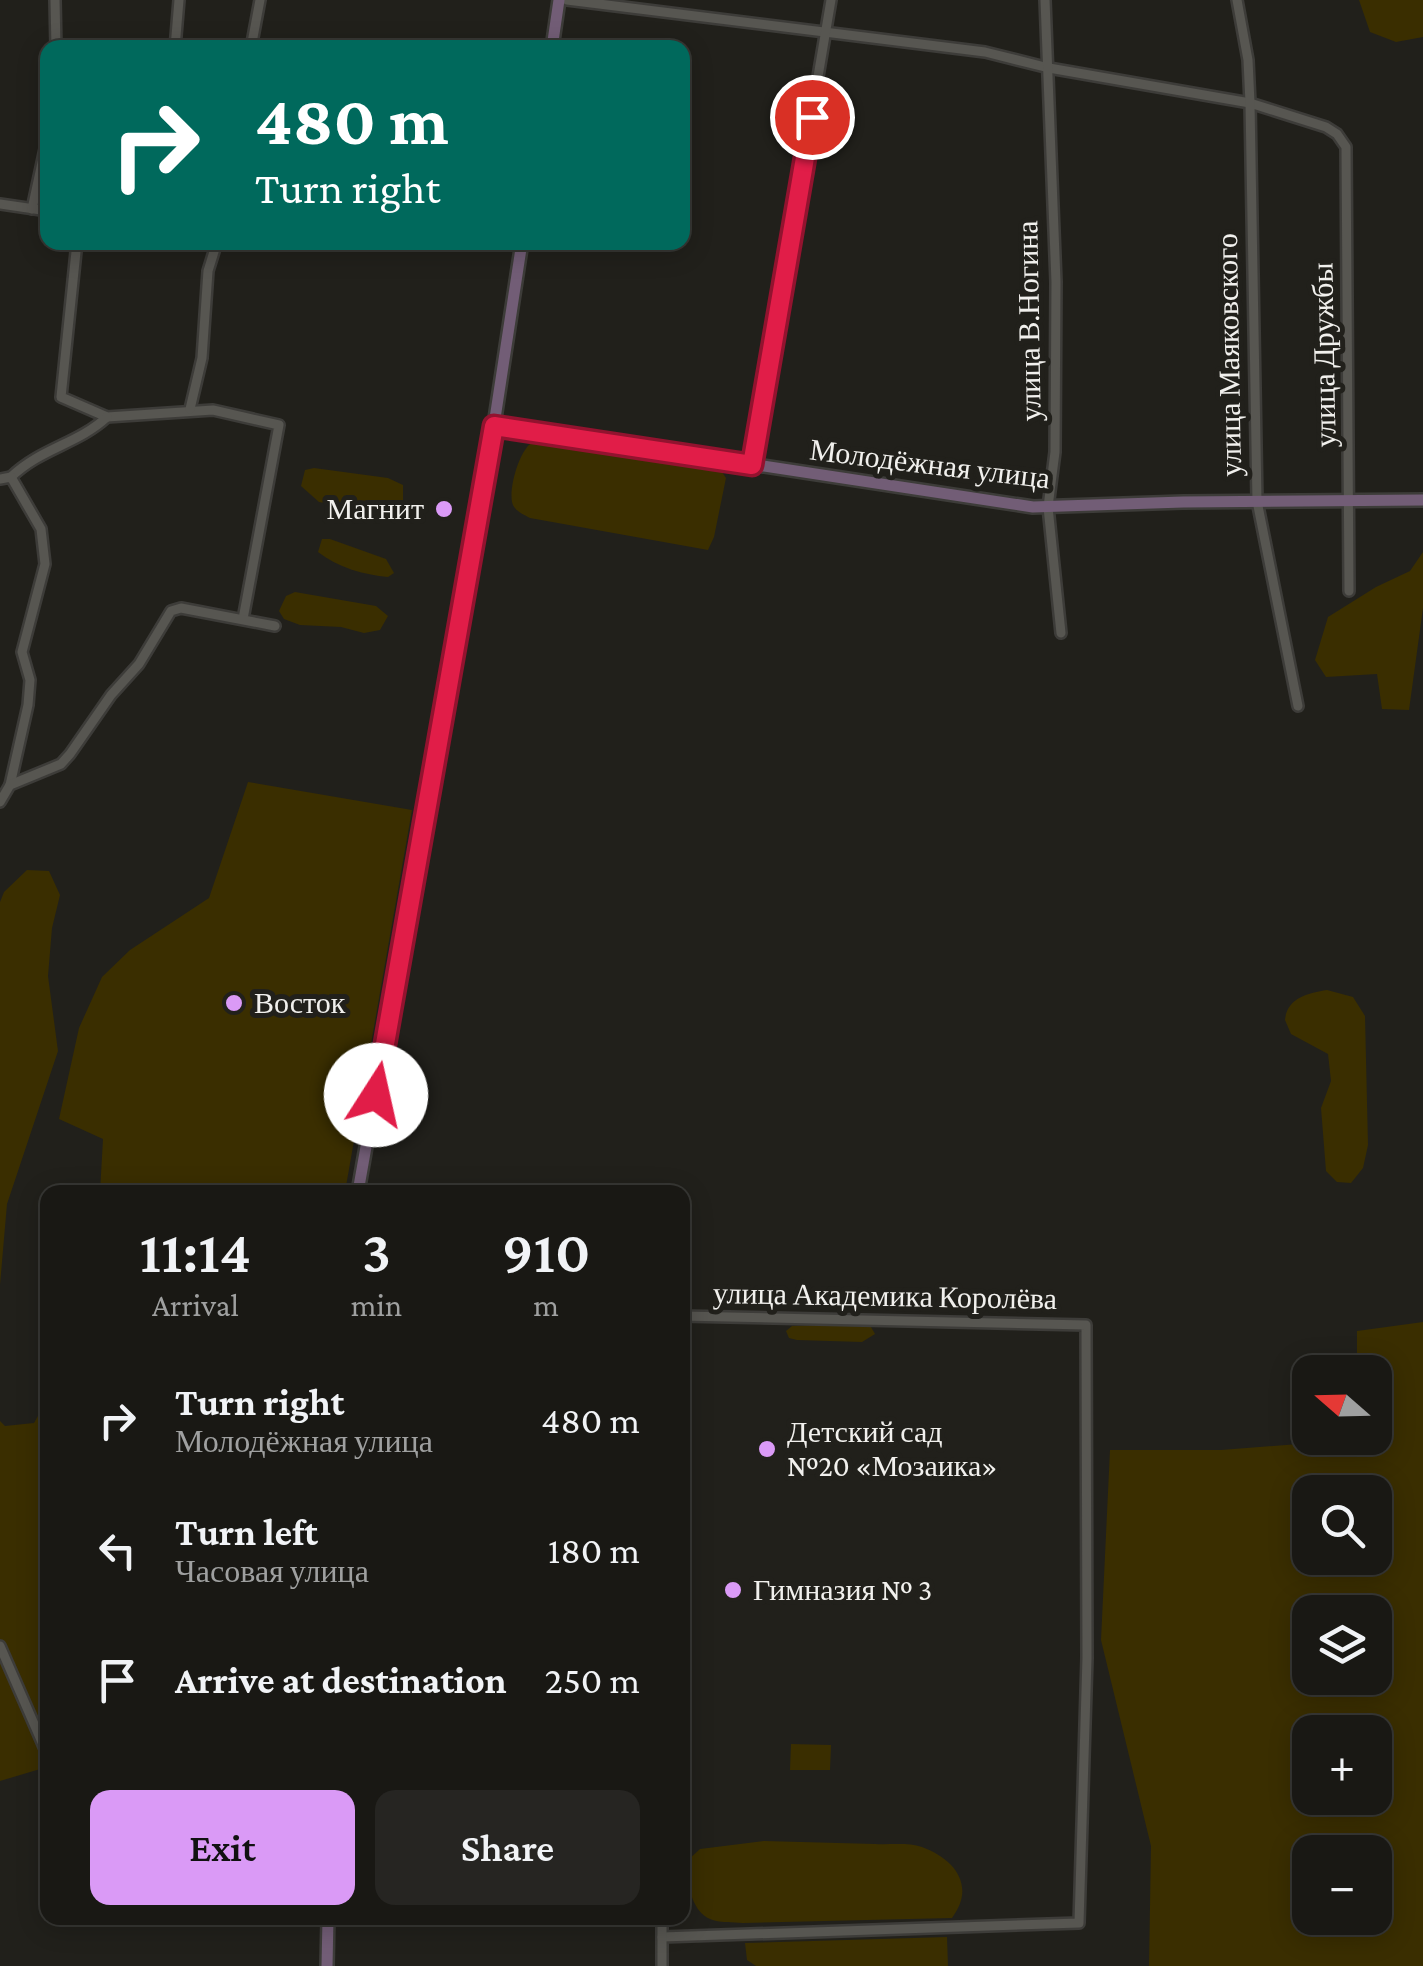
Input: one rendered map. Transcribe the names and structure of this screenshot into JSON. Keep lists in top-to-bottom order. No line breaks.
{"streets":{"main road":["Молодёжная улица"],"street":["улица В.Ногина","улица Маяковского","улица Дружбы","улица Академика Королёва"]},"crossings":[["улица В.Ногина","Молодёжная улица"],["улица Маяковского","улица Дружбы"],["улица Маяковского","Молодёжная улица"],["улица Дружбы","Молодёжная улица"]],"places":["Магнит","Восток","Детский сад №20 «Мозаика»","Гимназия № 3"],"north":"left","page":{"turn":["480 m","Turn right"],"eta":["11:14","Arrival","3","min","910","m"],"map_buttons":["+","−"],"list":[{"name":"Turn right","note":"Молодёжная улица","value":"480 m"},{"name":"Turn left","note":"Часовая улица","value":"180 m"},{"name":"Arrive at destination","value":"250 m"}],"buttons":["Exit","Share"]}}
